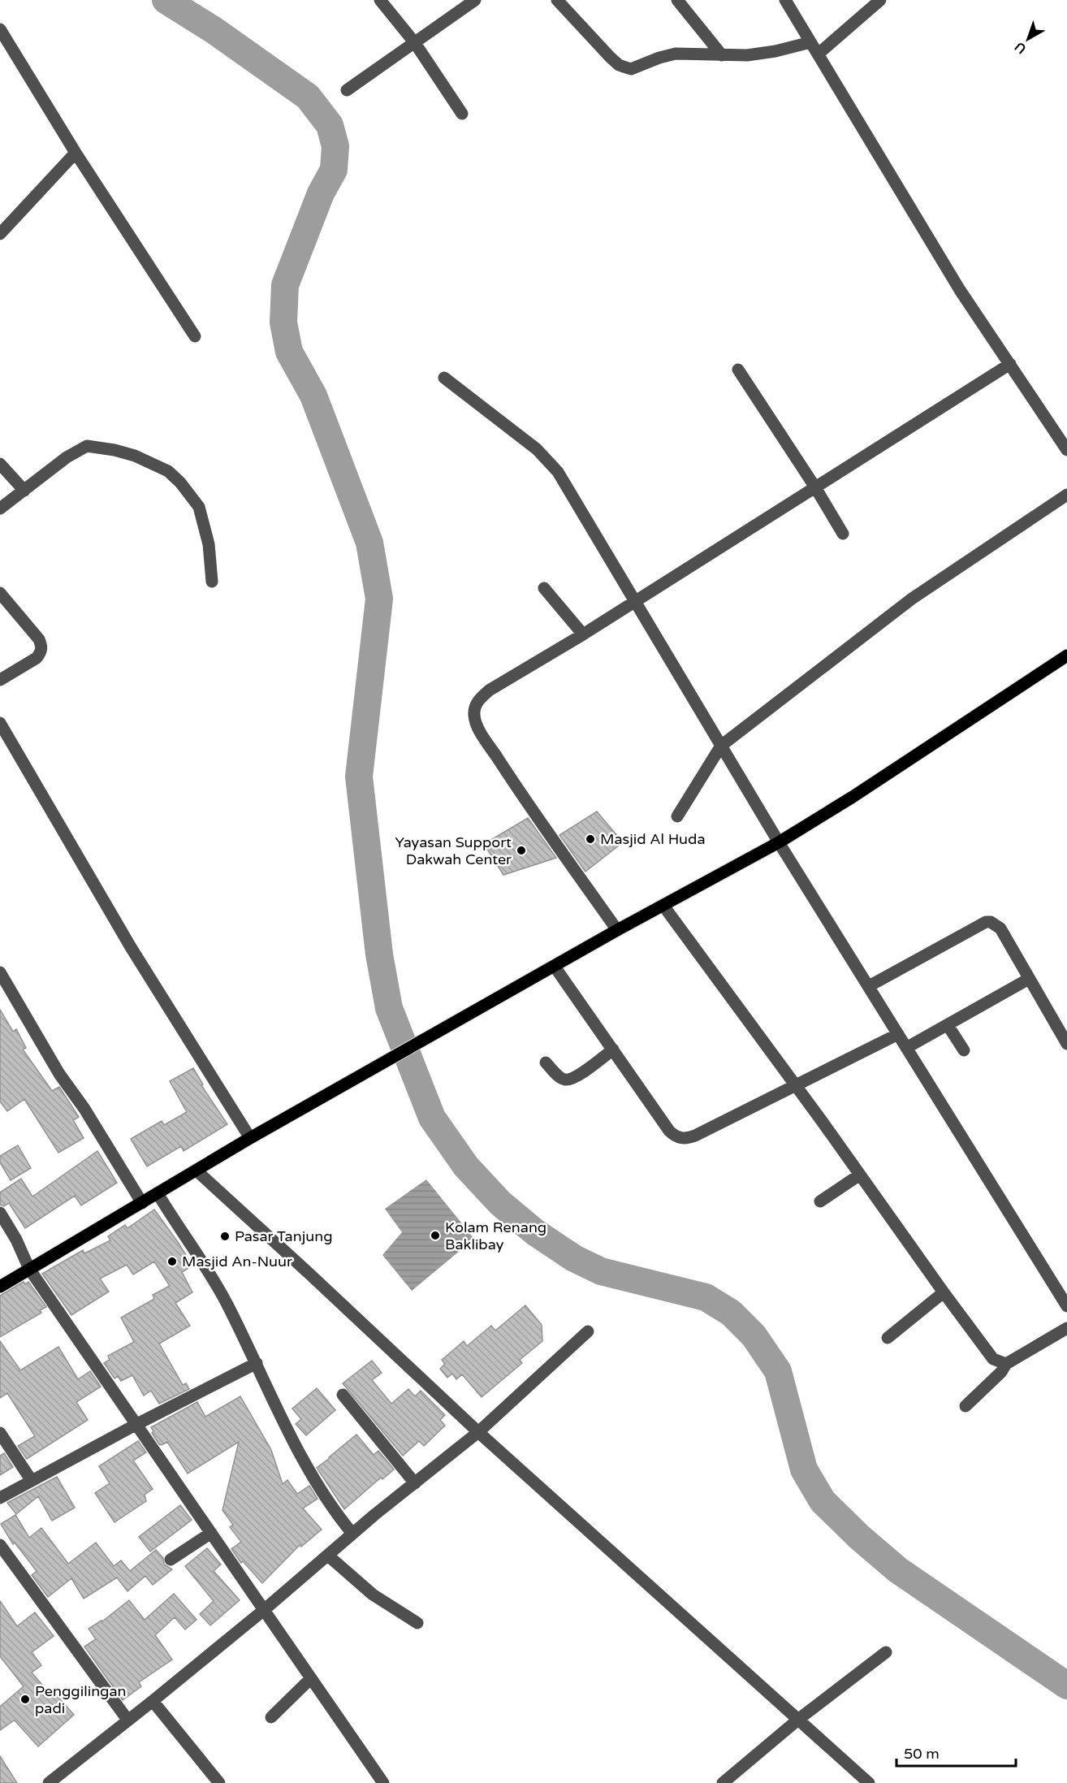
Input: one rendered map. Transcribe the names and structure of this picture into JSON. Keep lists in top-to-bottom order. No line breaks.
{"places":["Masjid Al Huda","Yayasan Support Dakwah Center","Kolam Renang Baklibay","Pasar Tanjung","Masjid An-Nuur","Penggilingan padi"],"scale_bar":"50 m","north":"bottom left"}
